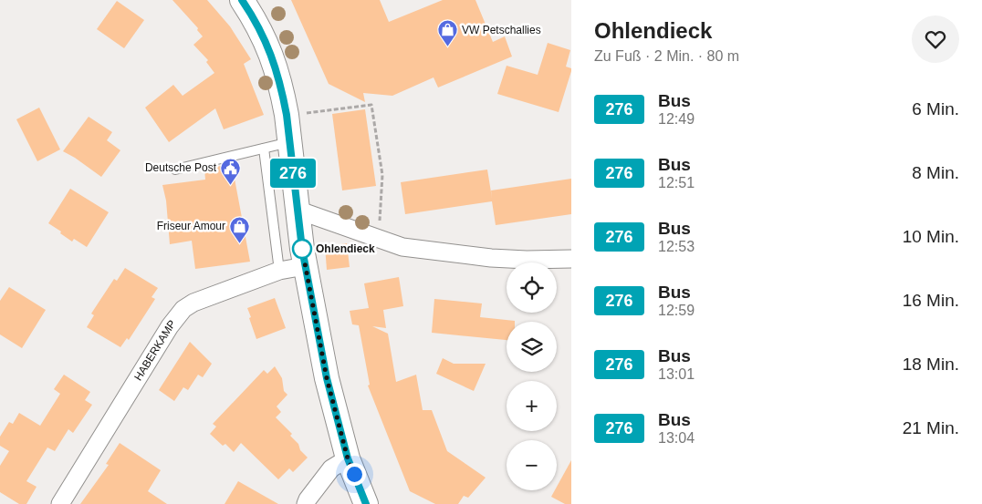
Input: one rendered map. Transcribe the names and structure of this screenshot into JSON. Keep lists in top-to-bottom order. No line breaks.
{"streets":{"street":["HABERKAMP"]},"places":{"shop":["VW Petschallies","Friseur Amour"],"public building":["Deutsche Post"],"other":["Ohlendieck"]},"lines":["bus line 276"],"page":{"on_map":"276","heading":["Ohlendieck","Zu Fuß · 2 Min. · 80 m"],"list":[{"mark":"276","name":"Bus","note":"12:49","value":"6 Min."},{"mark":"276","name":"Bus","note":"12:51","value":"8 Min."},{"mark":"276","name":"Bus","note":"12:53","value":"10 Min."},{"mark":"276","name":"Bus","note":"12:59","value":"16 Min."},{"mark":"276","name":"Bus","note":"13:01","value":"18 Min."},{"mark":"276","name":"Bus","note":"13:04","value":"21 Min."}],"map_buttons":["+","−"]}}
